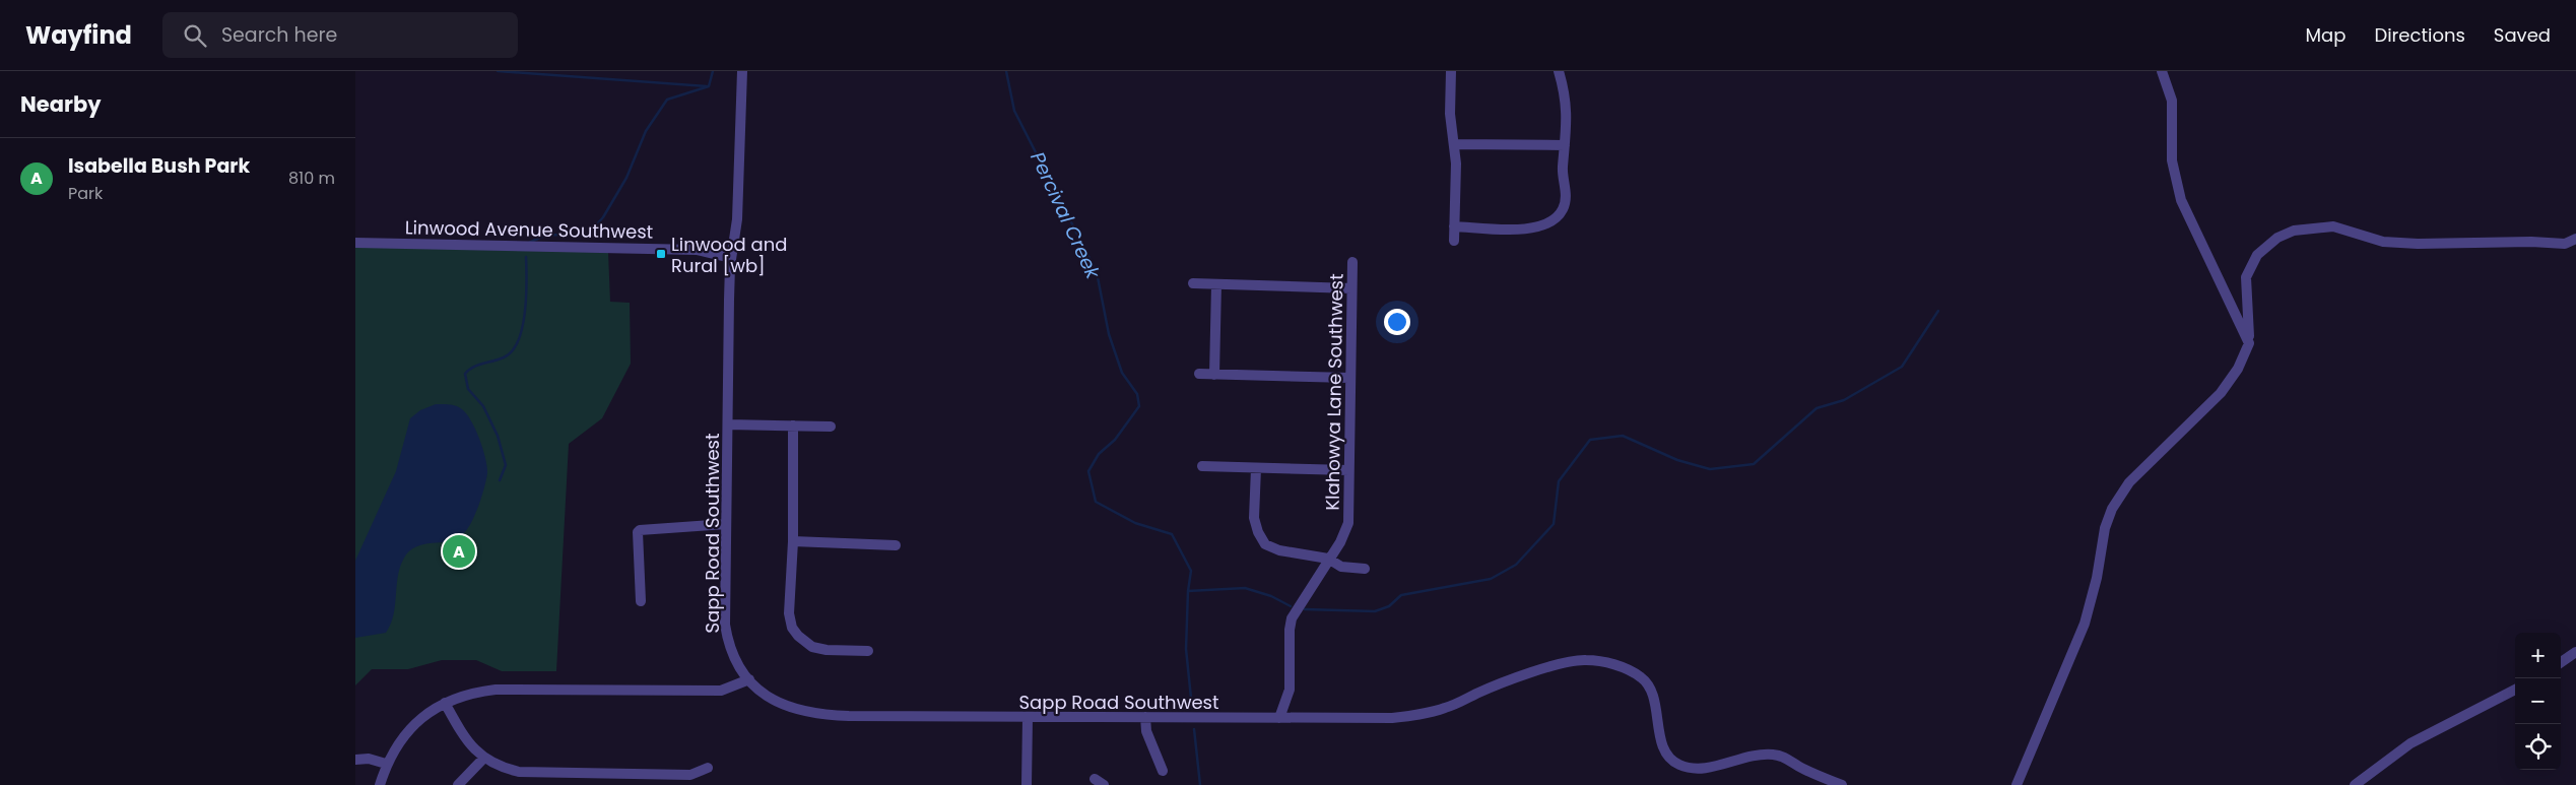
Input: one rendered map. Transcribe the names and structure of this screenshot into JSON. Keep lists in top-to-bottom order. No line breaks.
{"streets":{"street":["Linwood Avenue Southwest","Klahowya Lane Southwest","Sapp Road Southwest"]},"crossings":[["Linwood Avenue Southwest","Sapp Road Southwest"],["Klahowya Lane Southwest","Sapp Road Southwest"]],"water":["Percival Creek"],"places":{"transit":["Linwood and Rural [wb]"]},"page":{"header":"Wayfind","search":"Search here","nav":["Map","Directions","Saved"],"heading":"Nearby","list":[{"mark":"A","name":"Isabella Bush Park","note":"Park","value":"810 m"}],"pins":"A","map_buttons":["+","−"]}}
